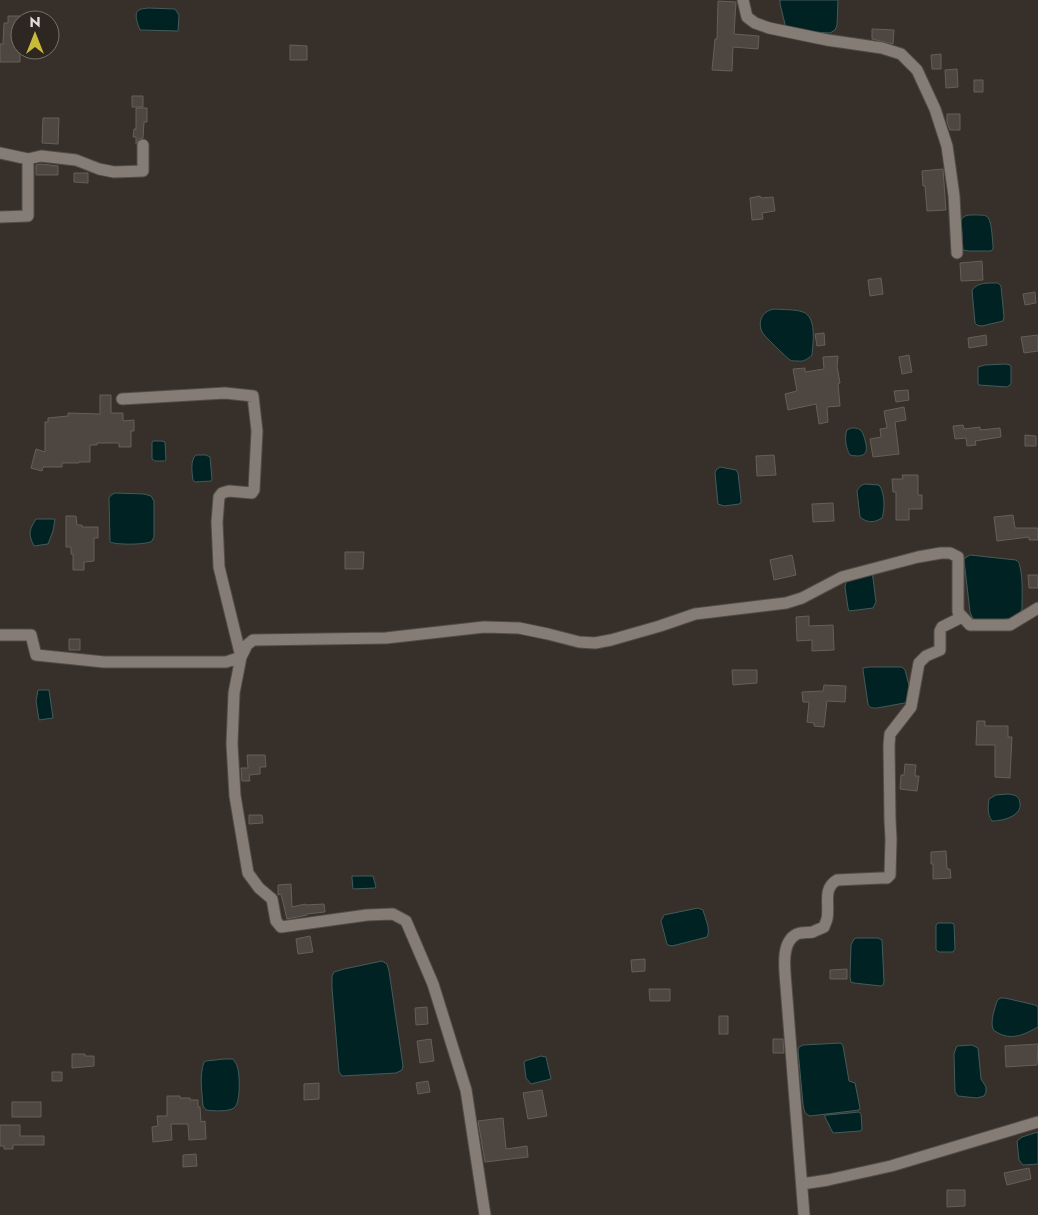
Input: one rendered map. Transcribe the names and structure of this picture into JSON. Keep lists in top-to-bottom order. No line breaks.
{"north":"top"}
